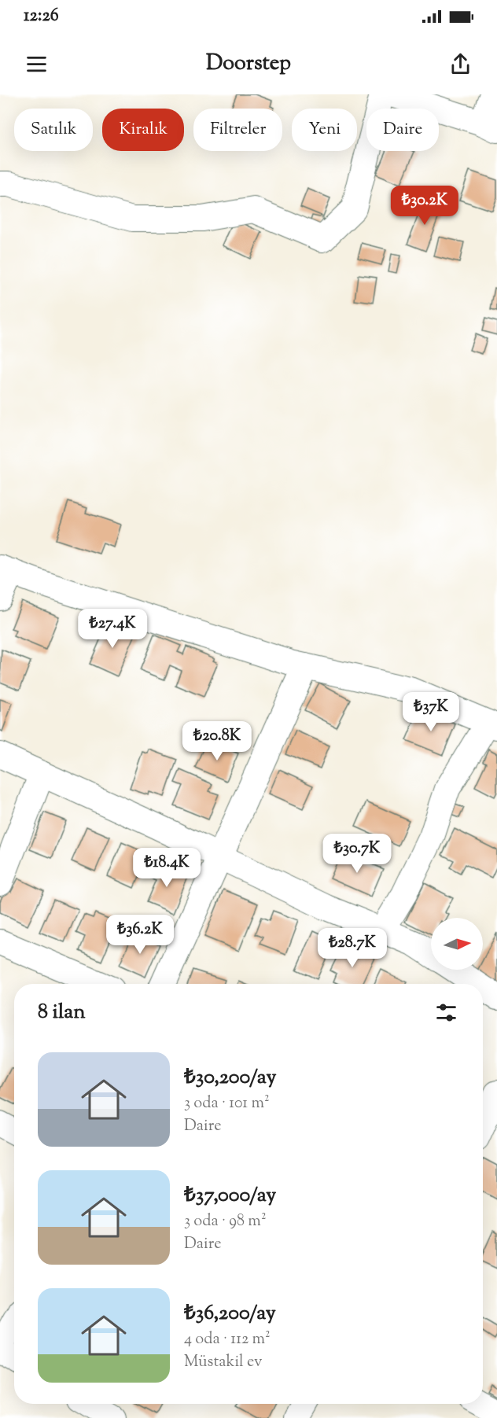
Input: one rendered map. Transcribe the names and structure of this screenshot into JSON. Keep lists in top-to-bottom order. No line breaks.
{"north":"right","page":{"status":"12:26","header":"Doorstep","chip":["Satılık","Kiralık","Filtreler","Yeni","Daire"],"price":["₺30.2K","₺27.4K","₺37K","₺20.8K","₺30.7K","₺18.4K","₺36.2K","₺28.7K"],"heading":"8 ilan","list":[{"name":"₺30,200/ay","note":"3 oda · 101 m² · Daire"},{"name":"₺37,000/ay","note":"3 oda · 98 m² · Daire"},{"name":"₺36,200/ay","note":"4 oda · 112 m² · Müstakil ev"}]}}
